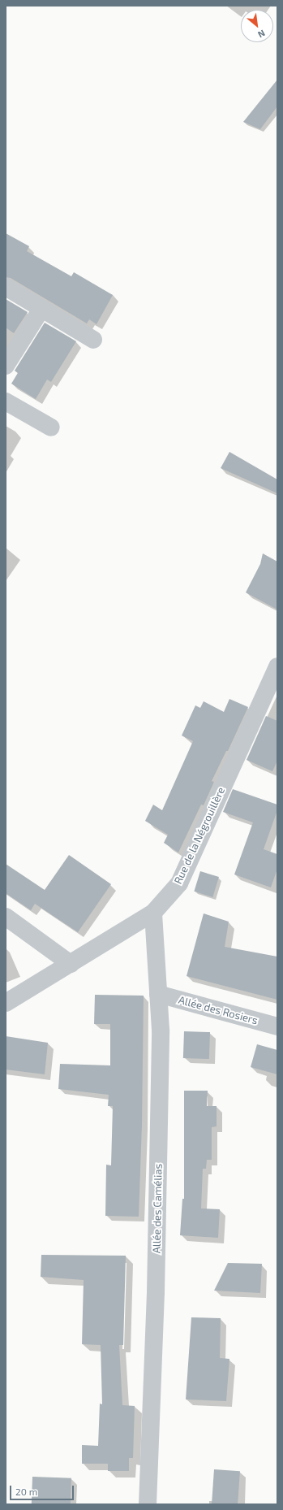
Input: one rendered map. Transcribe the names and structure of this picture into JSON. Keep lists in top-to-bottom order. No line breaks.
{"streets":{"street":["Rue de la Négrouillère","Allée des Rosiers","Allée des Camélias"]},"crossings":[["Rue de la Négrouillère","Allée des Camélias"],["Allée des Rosiers","Allée des Camélias"]],"scale_bar":"20 m","north":"bottom right"}
